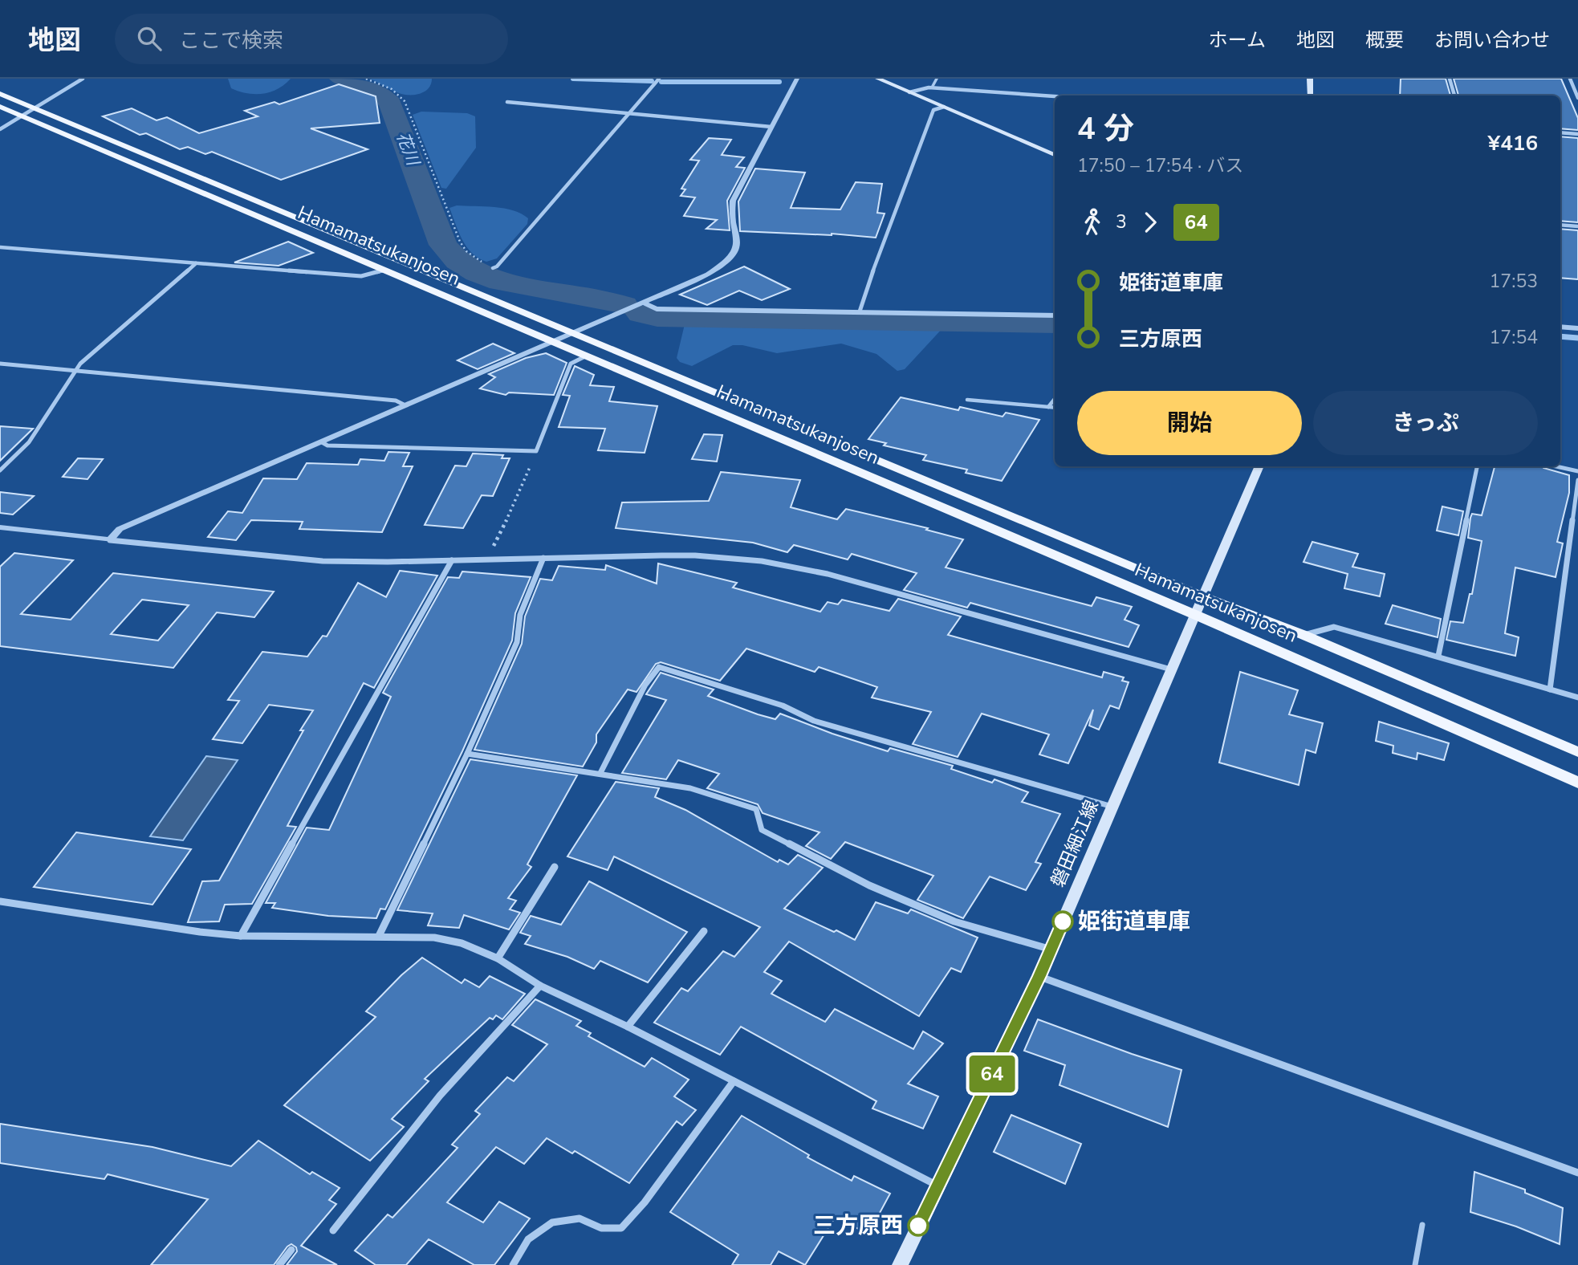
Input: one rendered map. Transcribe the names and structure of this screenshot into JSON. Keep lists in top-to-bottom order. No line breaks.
{"streets":{"main road":["Hamamatsukanjosen","磐田細江線"]},"crossings":[["Hamamatsukanjosen","磐田細江線"]],"water":["花川"],"places":["姫街道車庫","三方原西"],"lines":["bus line 64"],"page":{"header":"地図","search":"ここで検索","nav":["ホーム","地図","概要","お問い合わせ"],"on_map":"64","heading":["4 分","17:50 – 17:54 · バス","¥416"],"legs":["3","64"],"list":[{"name":"姫街道車庫","value":"17:53"},{"name":"三方原西","value":"17:54"}],"buttons":["開始","きっぷ"]}}
